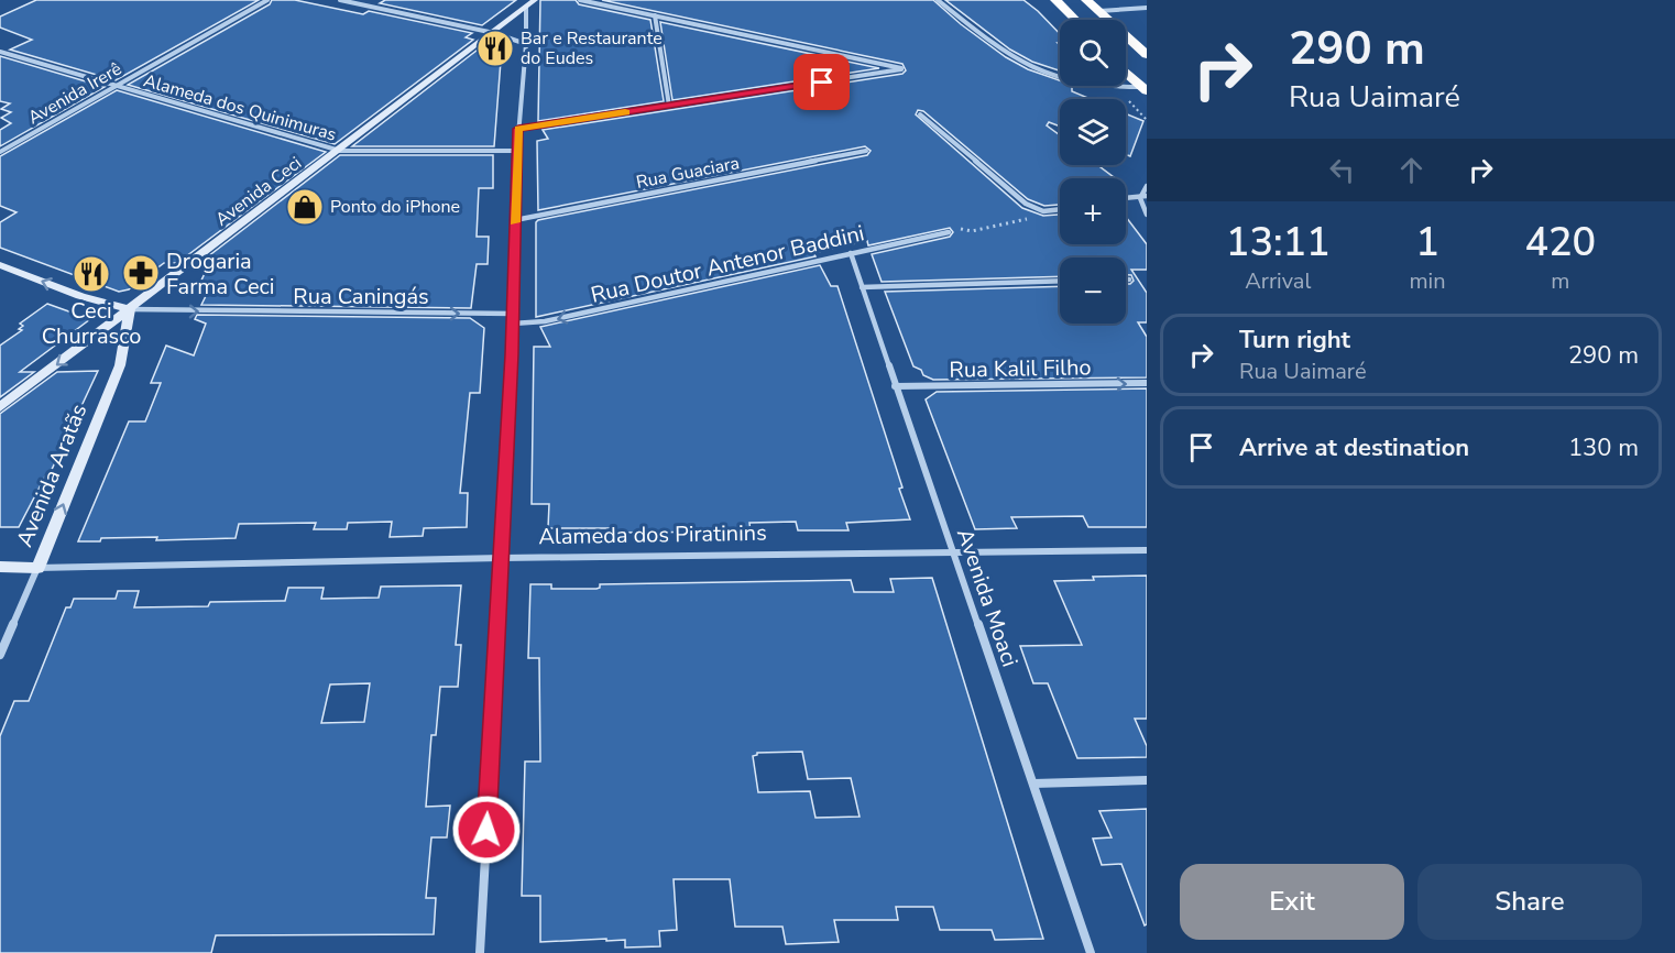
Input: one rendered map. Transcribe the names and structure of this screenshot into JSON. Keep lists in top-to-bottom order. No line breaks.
{"streets":{"street":["Avenida Irerê","Alameda dos Quinimuras","Rua Guaciara","Avenida Ceci","Rua Doutor Antenor Baddini","Rua Caningás","Rua Kalil Filho","Avenida Aratãs","Alameda dos Piratinins","Avenida Moaci"]},"crossings":[["Avenida Irerê","Alameda dos Quinimuras"],["Alameda dos Quinimuras","Avenida Ceci"],["Avenida Ceci","Rua Caningás"],["Avenida Ceci","Avenida Aratãs"],["Rua Doutor Antenor Baddini","Avenida Moaci"],["Rua Caningás","Avenida Aratãs"],["Rua Kalil Filho","Avenida Moaci"],["Avenida Aratãs","Alameda dos Piratinins"],["Alameda dos Piratinins","Avenida Moaci"]],"one_way":["Rua Doutor Antenor Baddini","Rua Caningás","Rua Kalil Filho","Avenida Aratãs"],"places":{"restaurant":["Bar e Restaurante do Eudes","Ceci Churrasco"],"shop":["Ponto do iPhone"],"pharmacy":["Drogaria Farma Ceci"]},"page":{"turn":["290 m","Rua Uaimaré"],"map_buttons":["+","−"],"eta":["13:11","Arrival","1","min","420","m"],"list":[{"name":"Turn right","note":"Rua Uaimaré","value":"290 m"},{"name":"Arrive at destination","value":"130 m"}],"buttons":["Exit","Share"]}}
